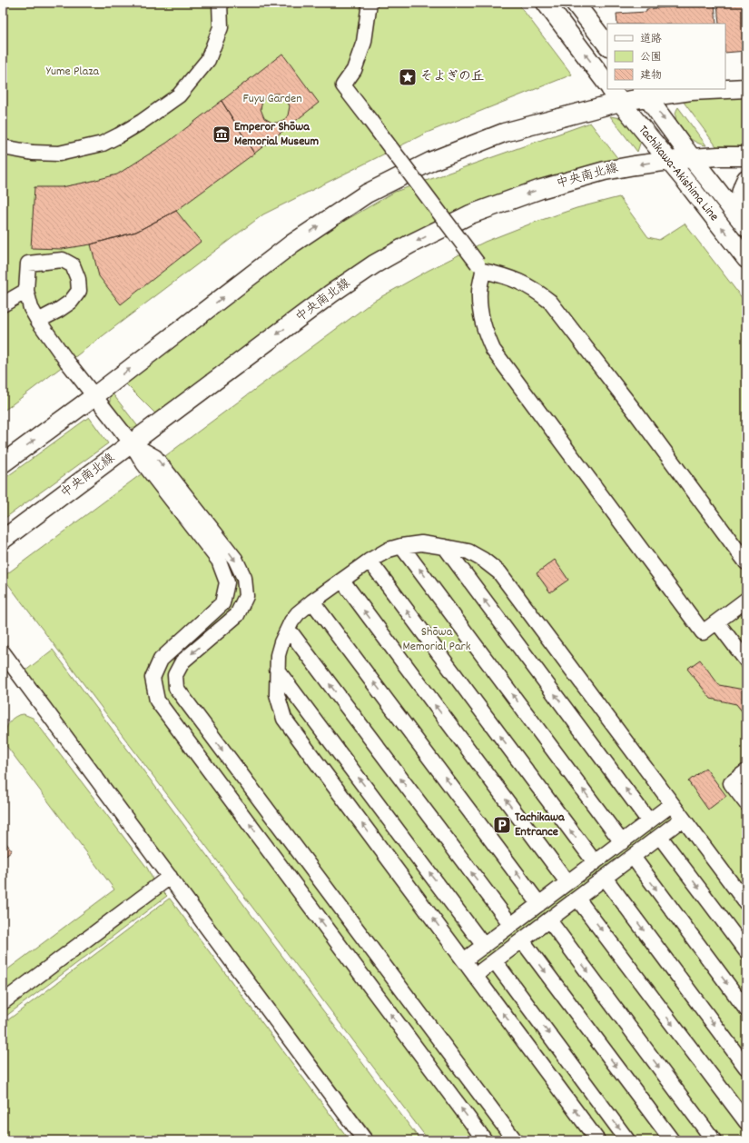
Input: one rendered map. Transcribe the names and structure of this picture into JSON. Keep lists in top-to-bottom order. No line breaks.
{"streets":{"main road":["Tachikawa-Akishima Line","中央南北線"]},"crossings":[["Tachikawa-Akishima Line","中央南北線"]],"parks":["Yume Plaza","Fuyu Garden","Shōwa Memorial Park"],"places":{"place":["そよぎの丘"],"museum":["Emperor Shōwa Memorial Museum"],"parking":["Tachikawa Entrance"]},"legend":["道路","公園","建物"]}
